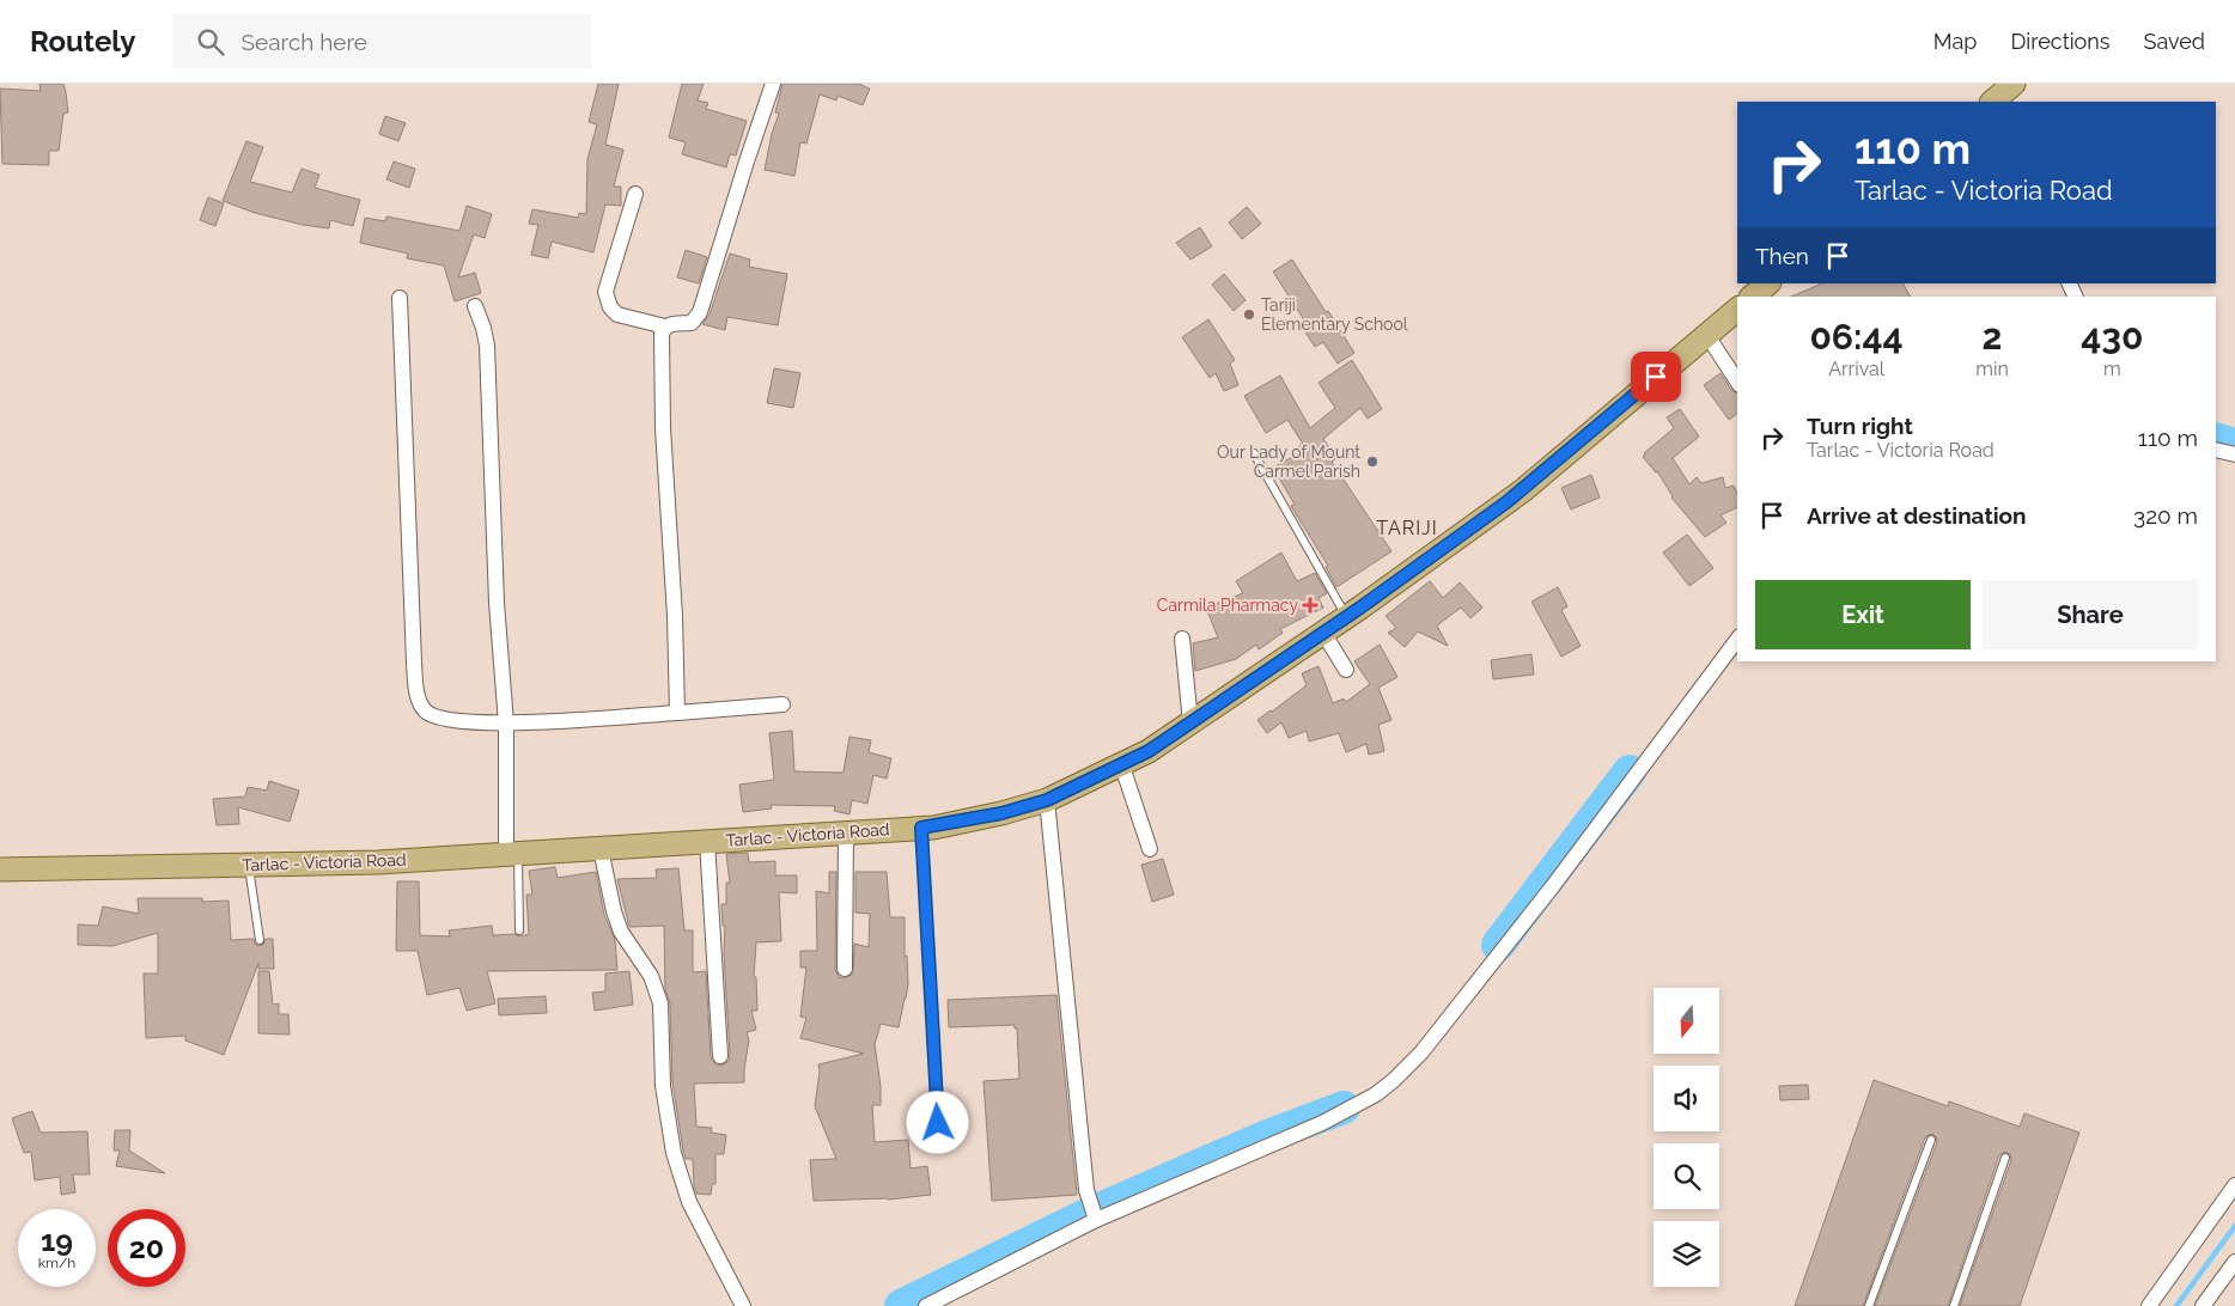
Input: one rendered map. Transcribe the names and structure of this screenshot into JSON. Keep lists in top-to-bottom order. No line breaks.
{"streets":{"main road":["Tarlac - Victoria Road"]},"districts":["TARIJI"],"places":{"other":["Tariji Elementary School","Our Lady of Mount Carmel Parish"],"health":["Carmila Pharmacy"]},"north":"bottom","page":{"header":"Routely","search":"Search here","nav":["Map","Directions","Saved"],"turn":["110 m","Tarlac - Victoria Road"],"then":"Then","eta":["06:44","Arrival","2","min","430","m"],"list":[{"name":"Turn right","note":"Tarlac - Victoria Road","value":"110 m"},{"name":"Arrive at destination","value":"320 m"}],"buttons":["Exit","Share"],"speed":"19 km/h","limit":"20"}}
